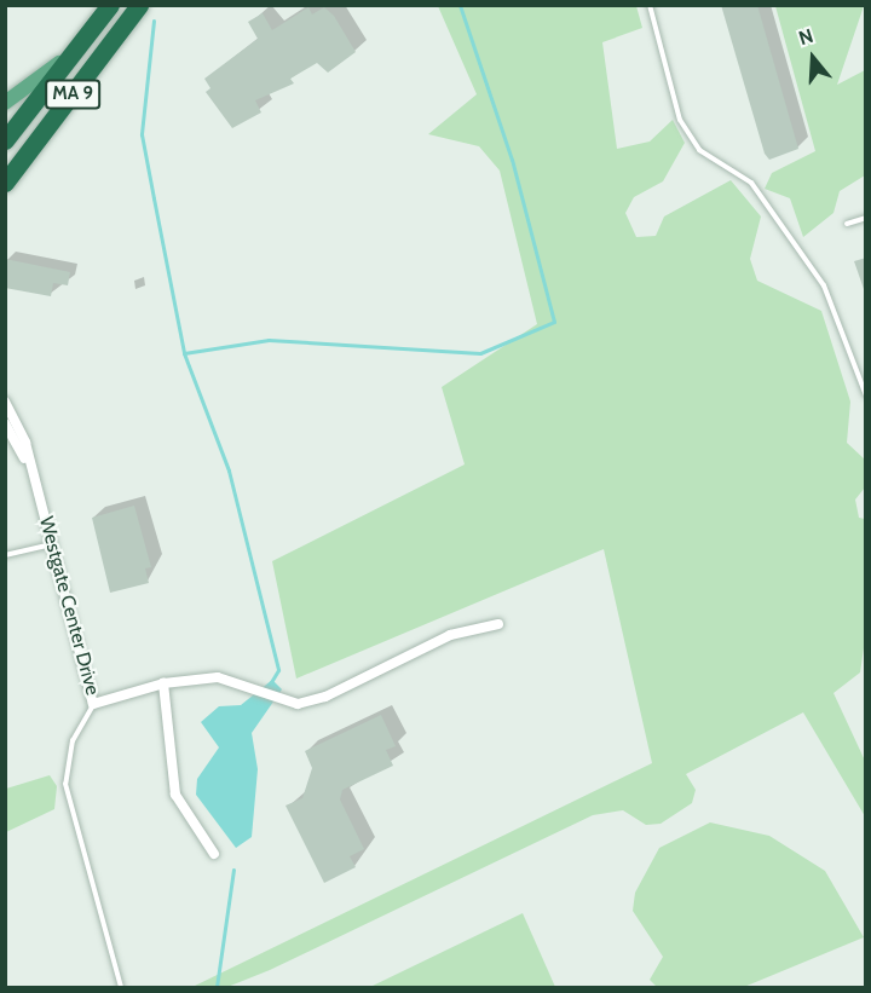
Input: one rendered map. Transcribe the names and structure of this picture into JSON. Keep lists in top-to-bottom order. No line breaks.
{"streets":{"highway":["MA 9"],"street":["Westgate Center Drive"]},"north":"top"}
